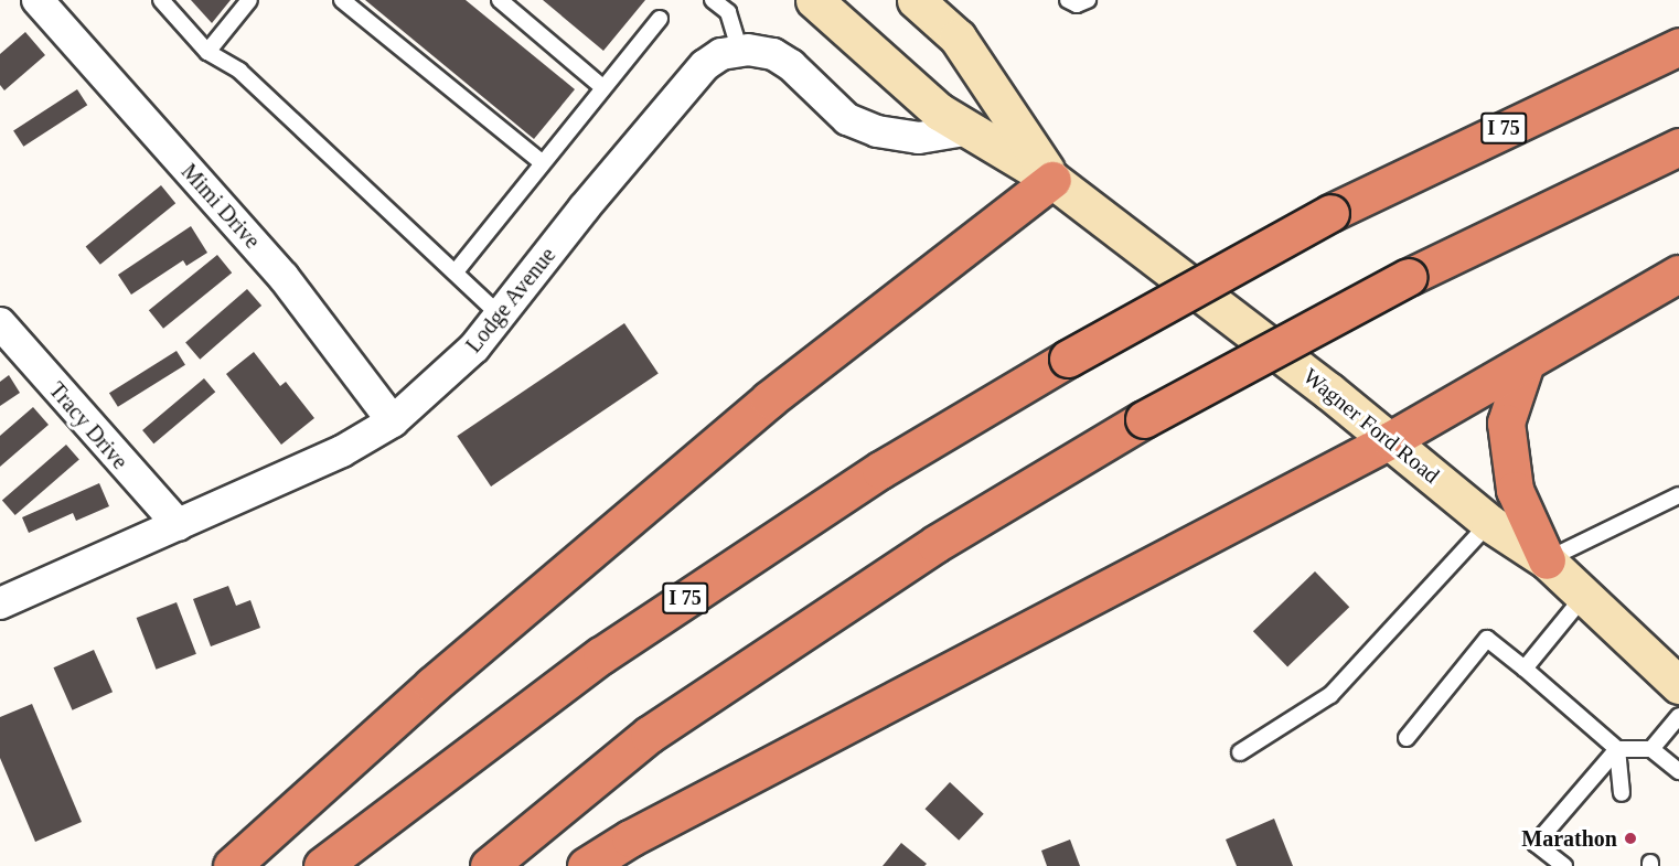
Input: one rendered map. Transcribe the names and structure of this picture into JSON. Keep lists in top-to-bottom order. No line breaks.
{"streets":{"highway":["I 75"],"main road":["Wagner Ford Road"],"street":["Mimi Drive","Lodge Avenue","Tracy Drive"]},"crossings":[["Mimi Drive","Lodge Avenue"],["Lodge Avenue","Tracy Drive"],["Lodge Avenue","Wagner Ford Road"]],"places":["Marathon"]}
